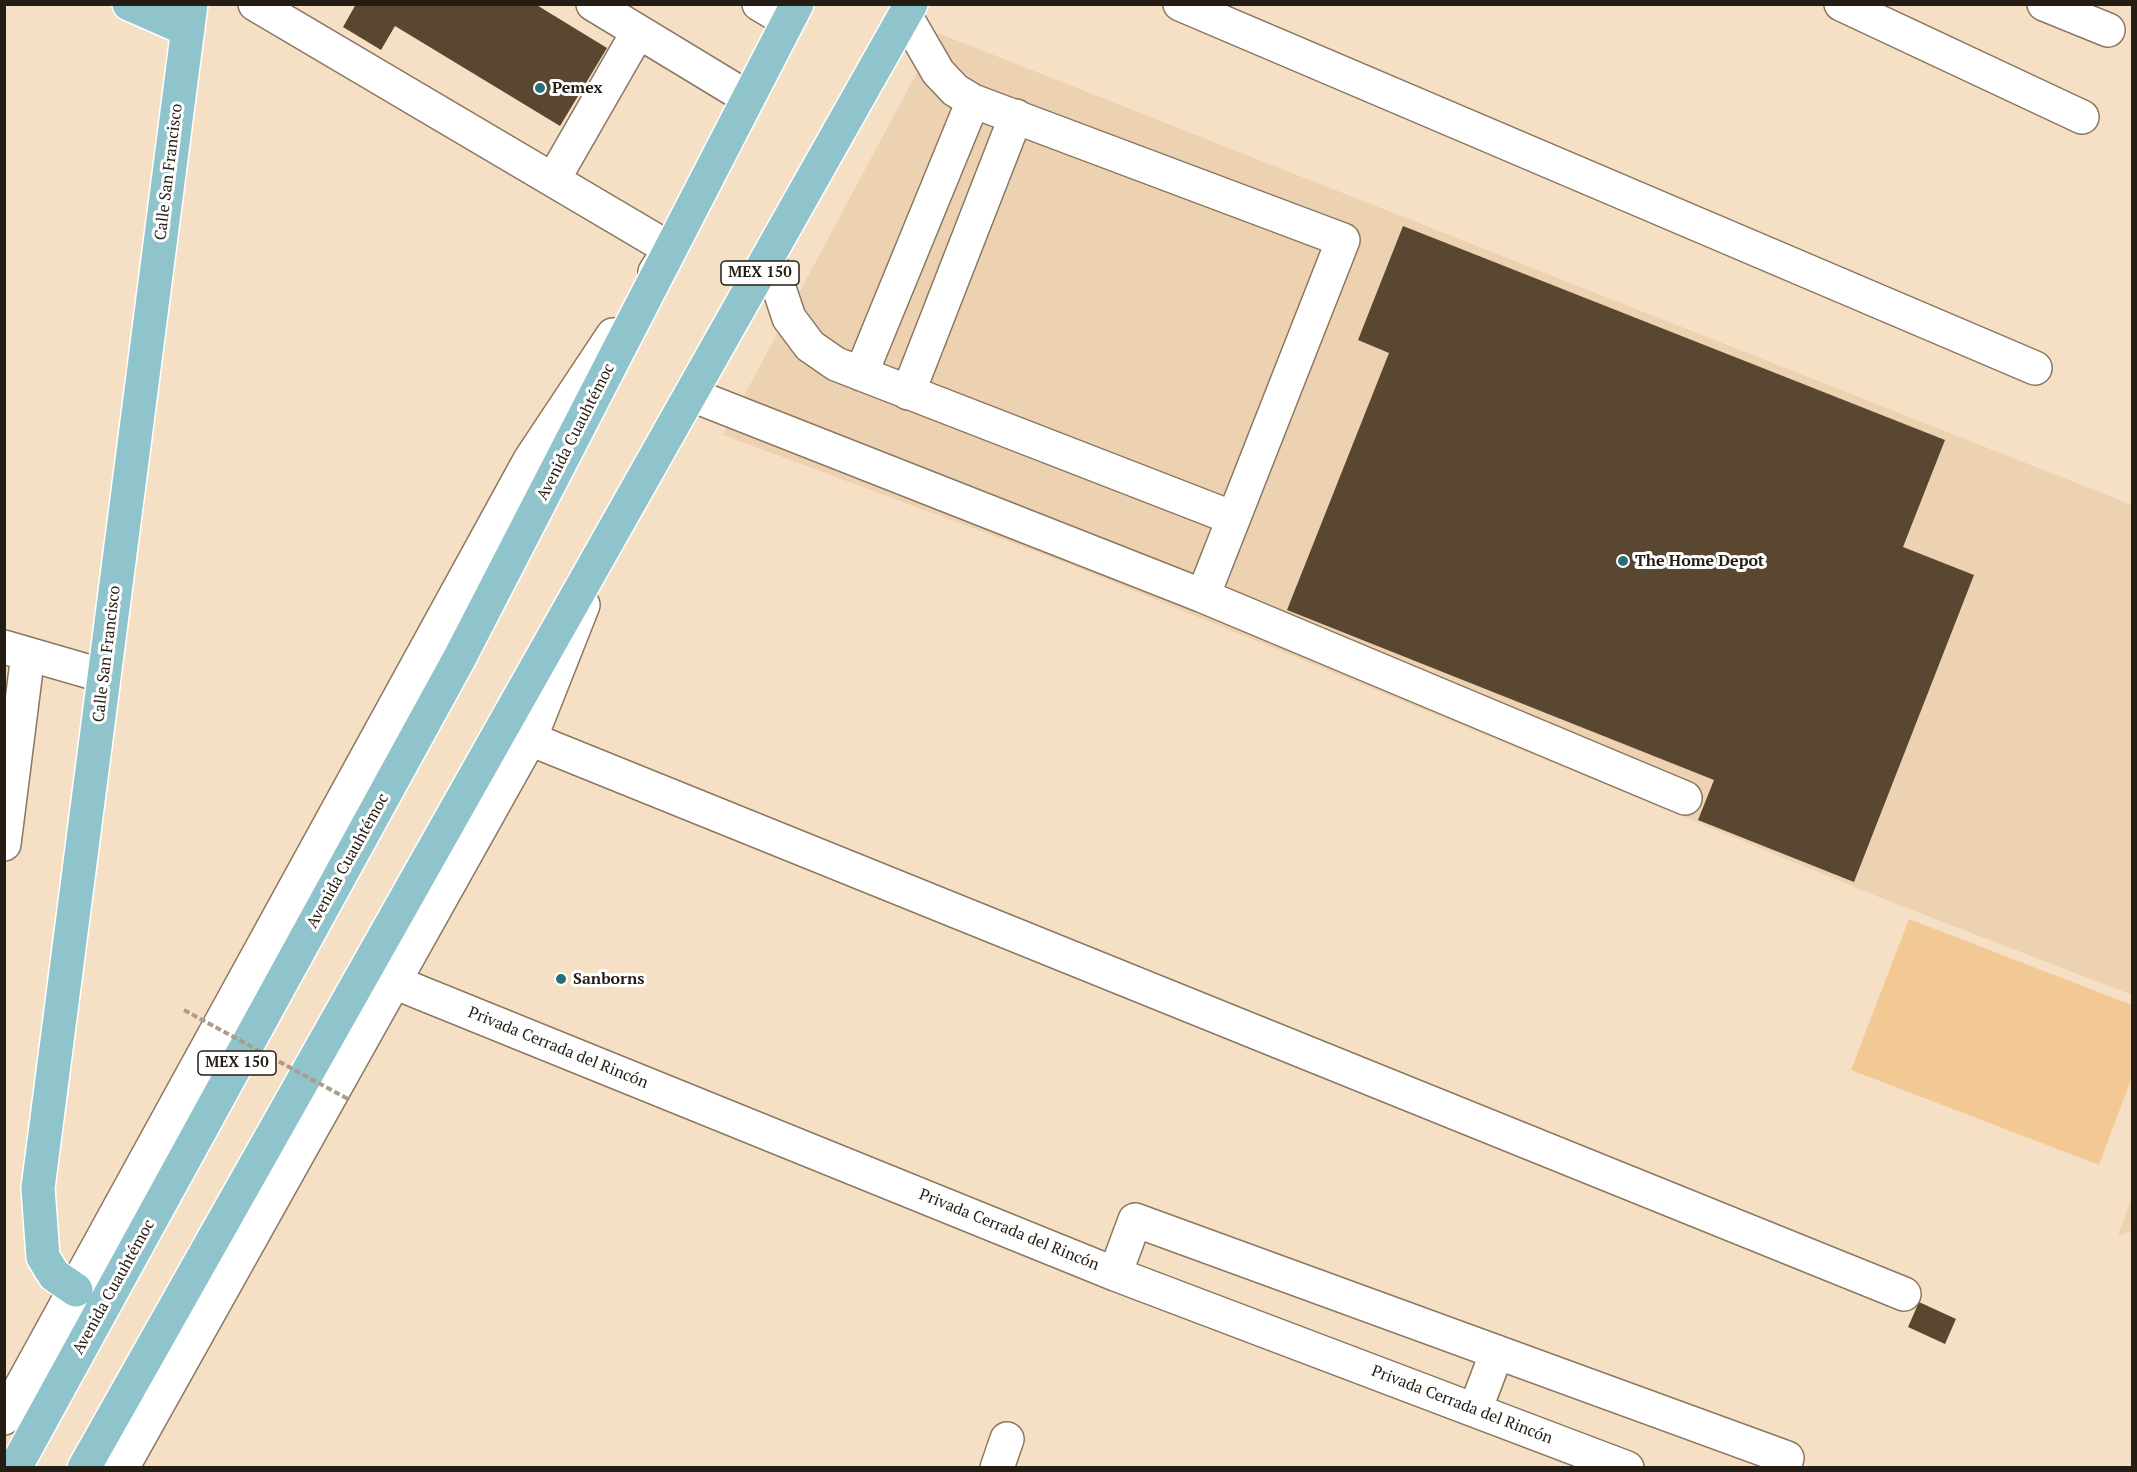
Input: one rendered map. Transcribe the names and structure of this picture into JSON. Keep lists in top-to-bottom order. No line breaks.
{"streets":{"main road":["Calle San Francisco","MEX 150","Avenida Cuauhtémoc"],"street":["Privada Cerrada del Rincón"]},"crossings":[["Calle San Francisco","Avenida Cuauhtémoc"]],"places":["Pemex","The Home Depot","Sanborns"]}
